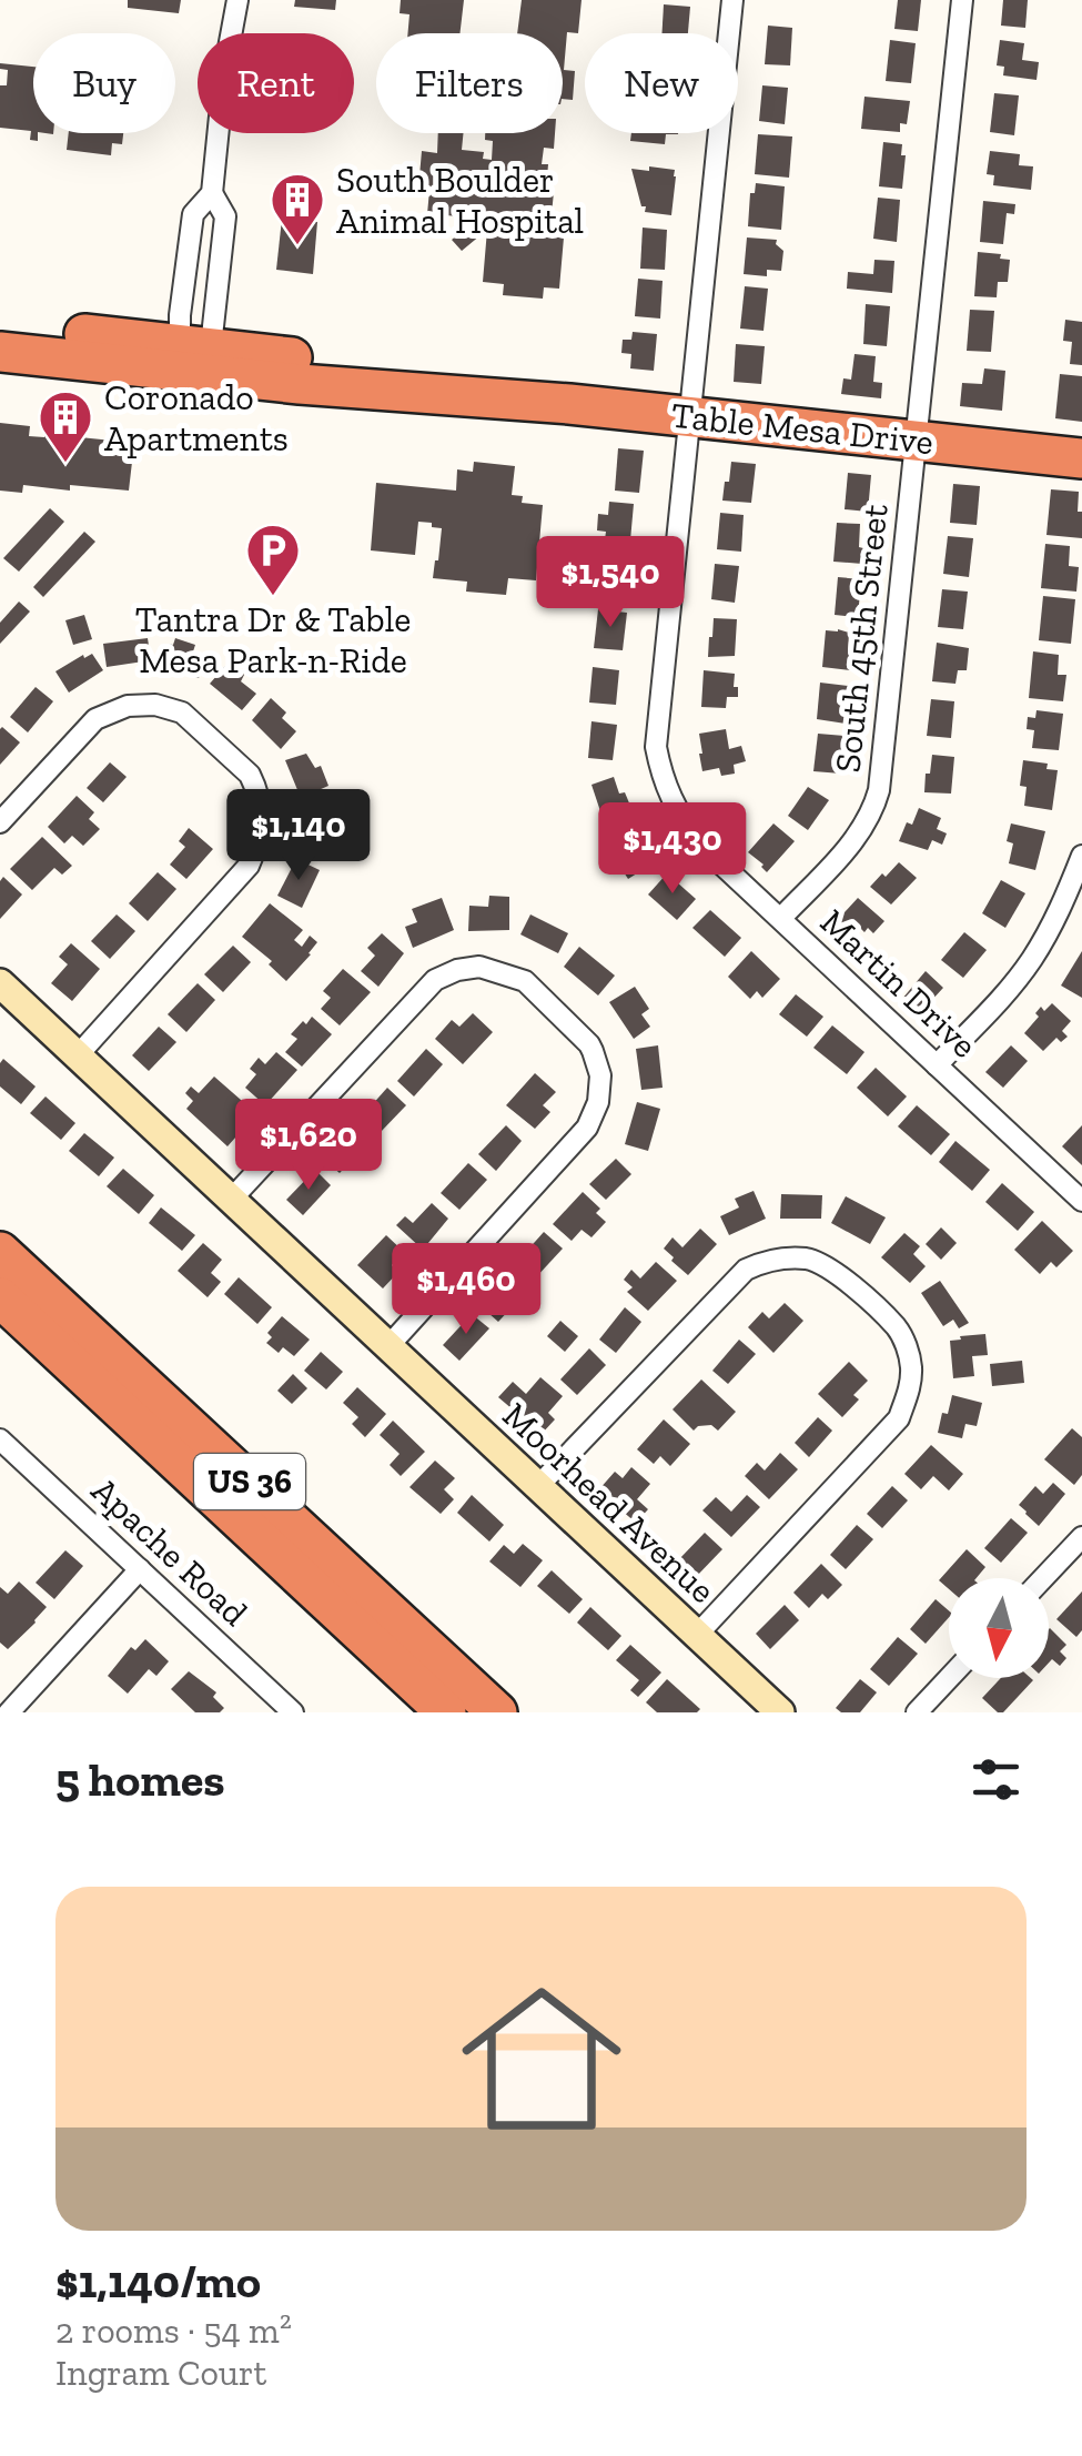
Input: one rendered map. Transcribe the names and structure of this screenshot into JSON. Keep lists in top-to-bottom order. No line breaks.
{"streets":{"highway":["Table Mesa Drive","US 36"],"street":["South 45th Street","Martin Drive","Moorhead Avenue","Apache Road"]},"crossings":[["Table Mesa Drive","South 45th Street"],["Table Mesa Drive","Martin Drive"],["South 45th Street","Martin Drive"]],"places":{"building":["South Boulder Animal Hospital","Coronado Apartments"],"parking":["Tantra Dr & Table Mesa Park-n-Ride"]},"north":"bottom","page":{"chip":["Buy","Rent","Filters","New"],"price":["$1,540","$1,140","$1,430","$1,620","$1,460"],"heading":"5 homes","list":[{"name":"$1,140/mo","note":"2 rooms · 54 m² · Ingram Court"}]}}
